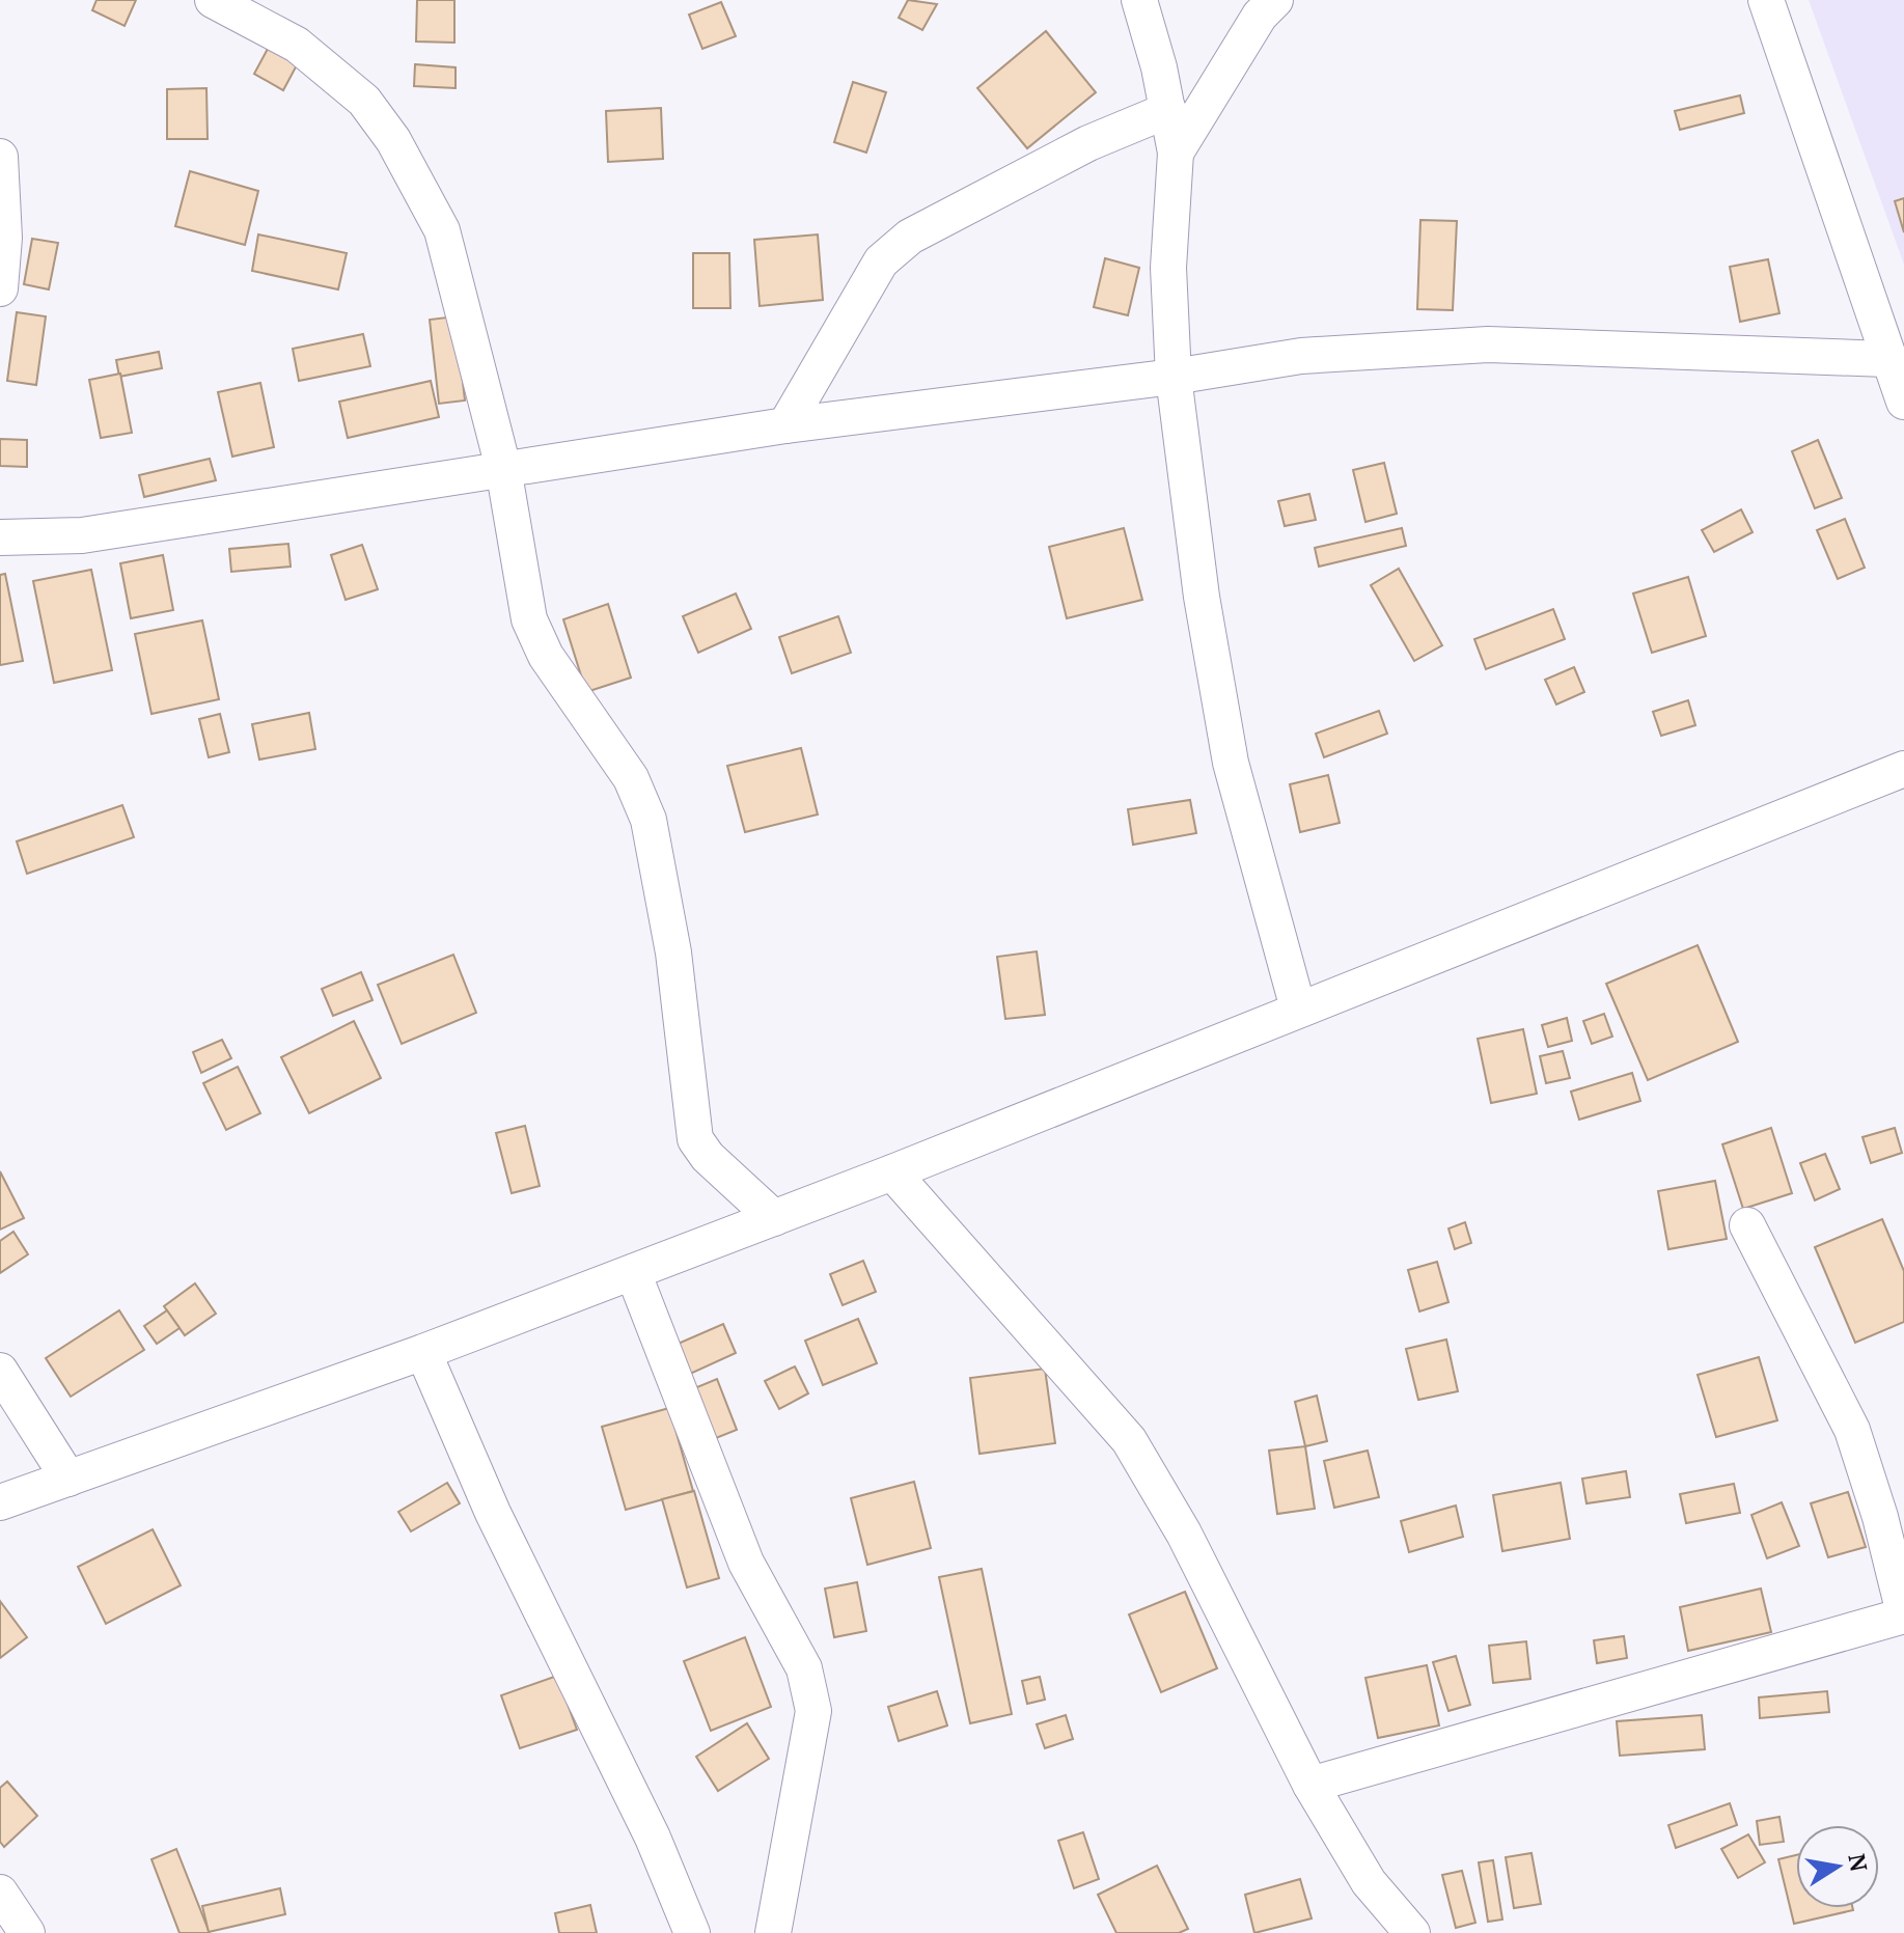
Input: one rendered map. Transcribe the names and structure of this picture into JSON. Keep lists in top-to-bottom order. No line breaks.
{"north":"right"}
